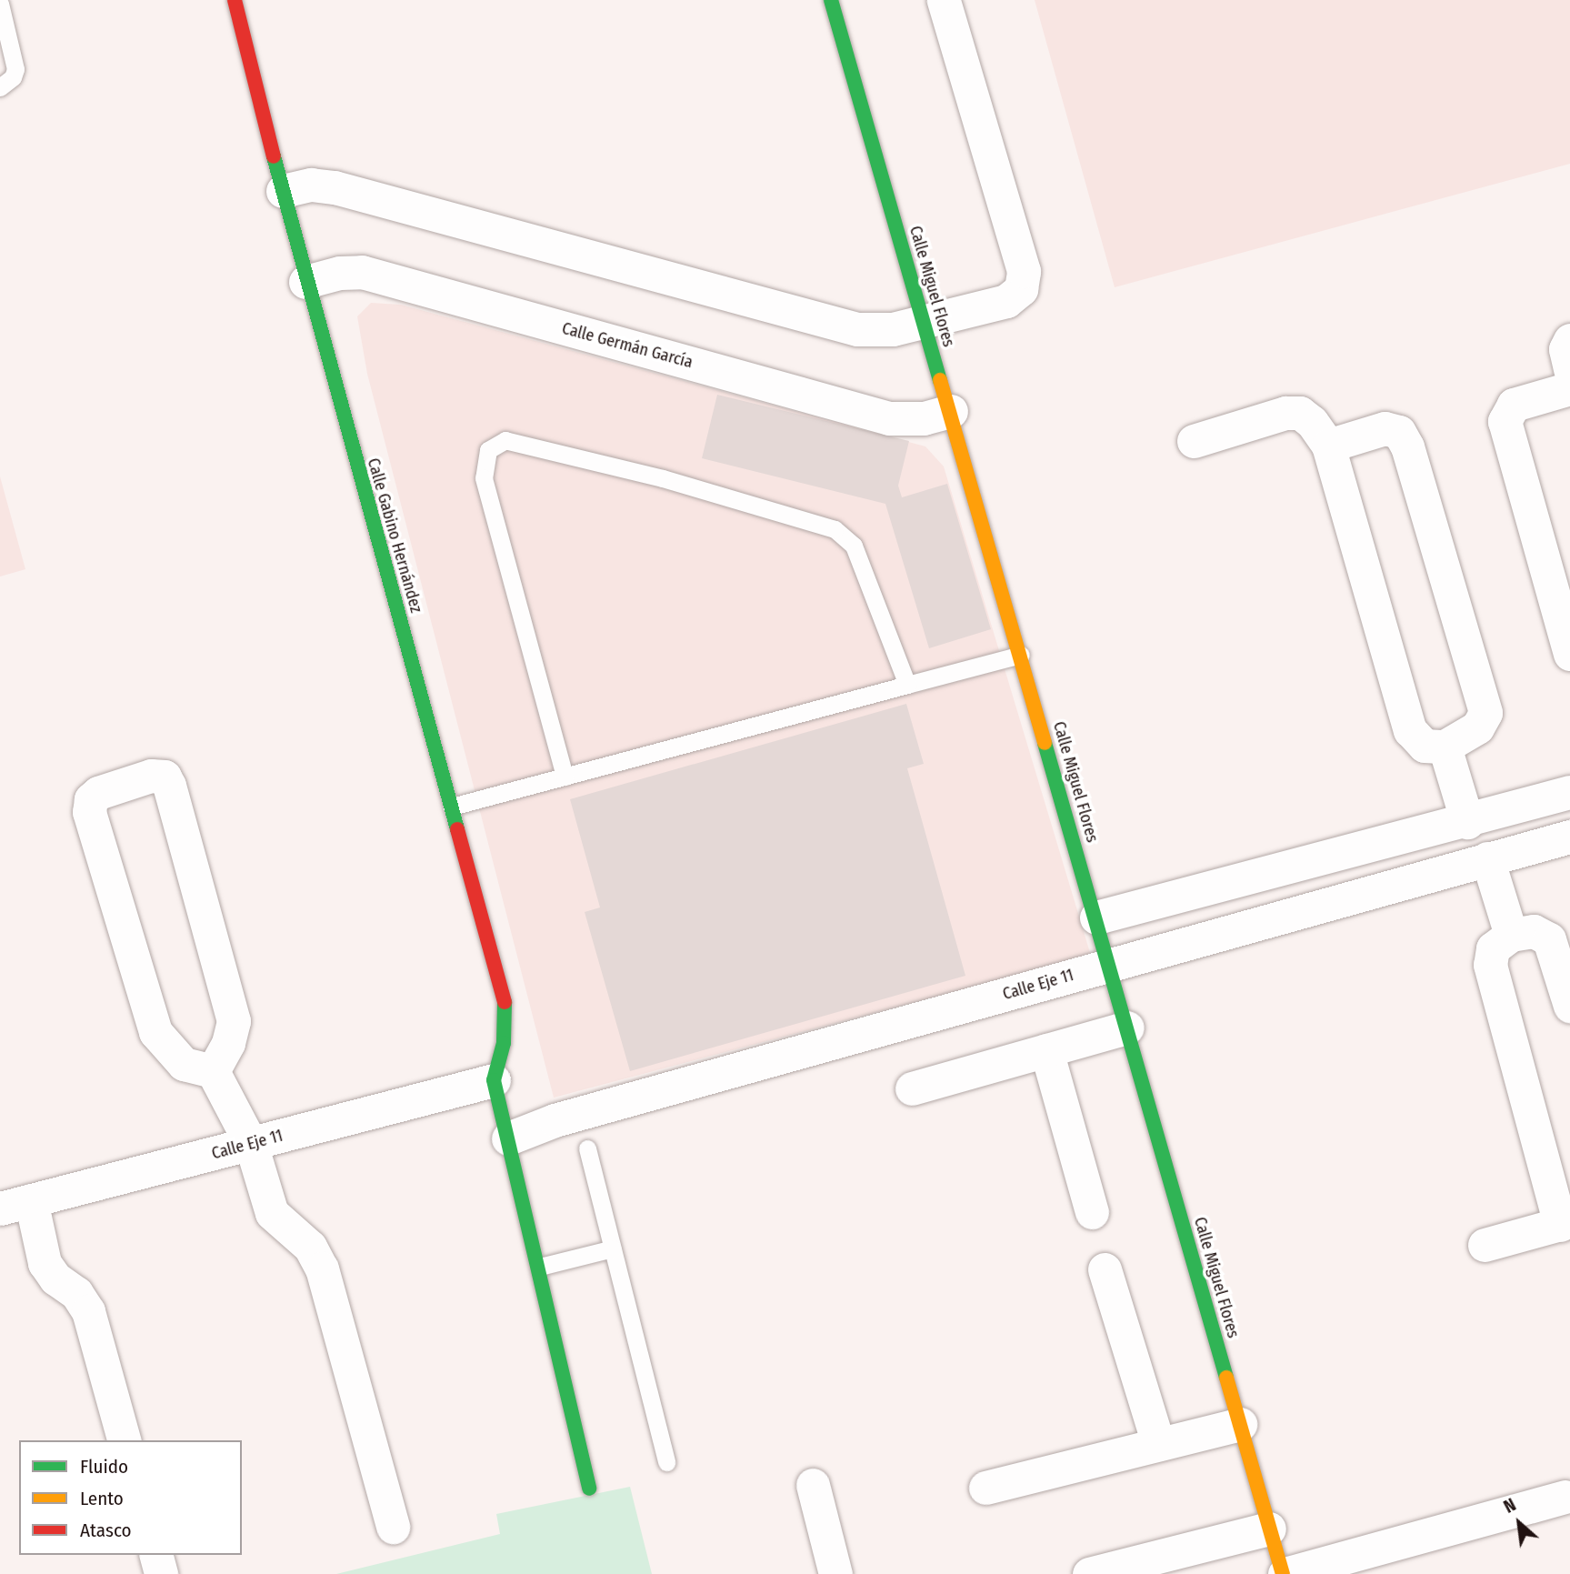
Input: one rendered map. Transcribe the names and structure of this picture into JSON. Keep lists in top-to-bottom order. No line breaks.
{"streets":{"street":["Calle Miguel Flores","Calle Germán García","Calle Gabino Hernández","Calle Eje 11"]},"crossings":[["Calle Miguel Flores","Calle Germán García"],["Calle Miguel Flores","Calle Eje 11"],["Calle Germán García","Calle Gabino Hernández"],["Calle Gabino Hernández","Calle Eje 11"]],"legend":["Fluido","Lento","Atasco"],"north":"top left"}
